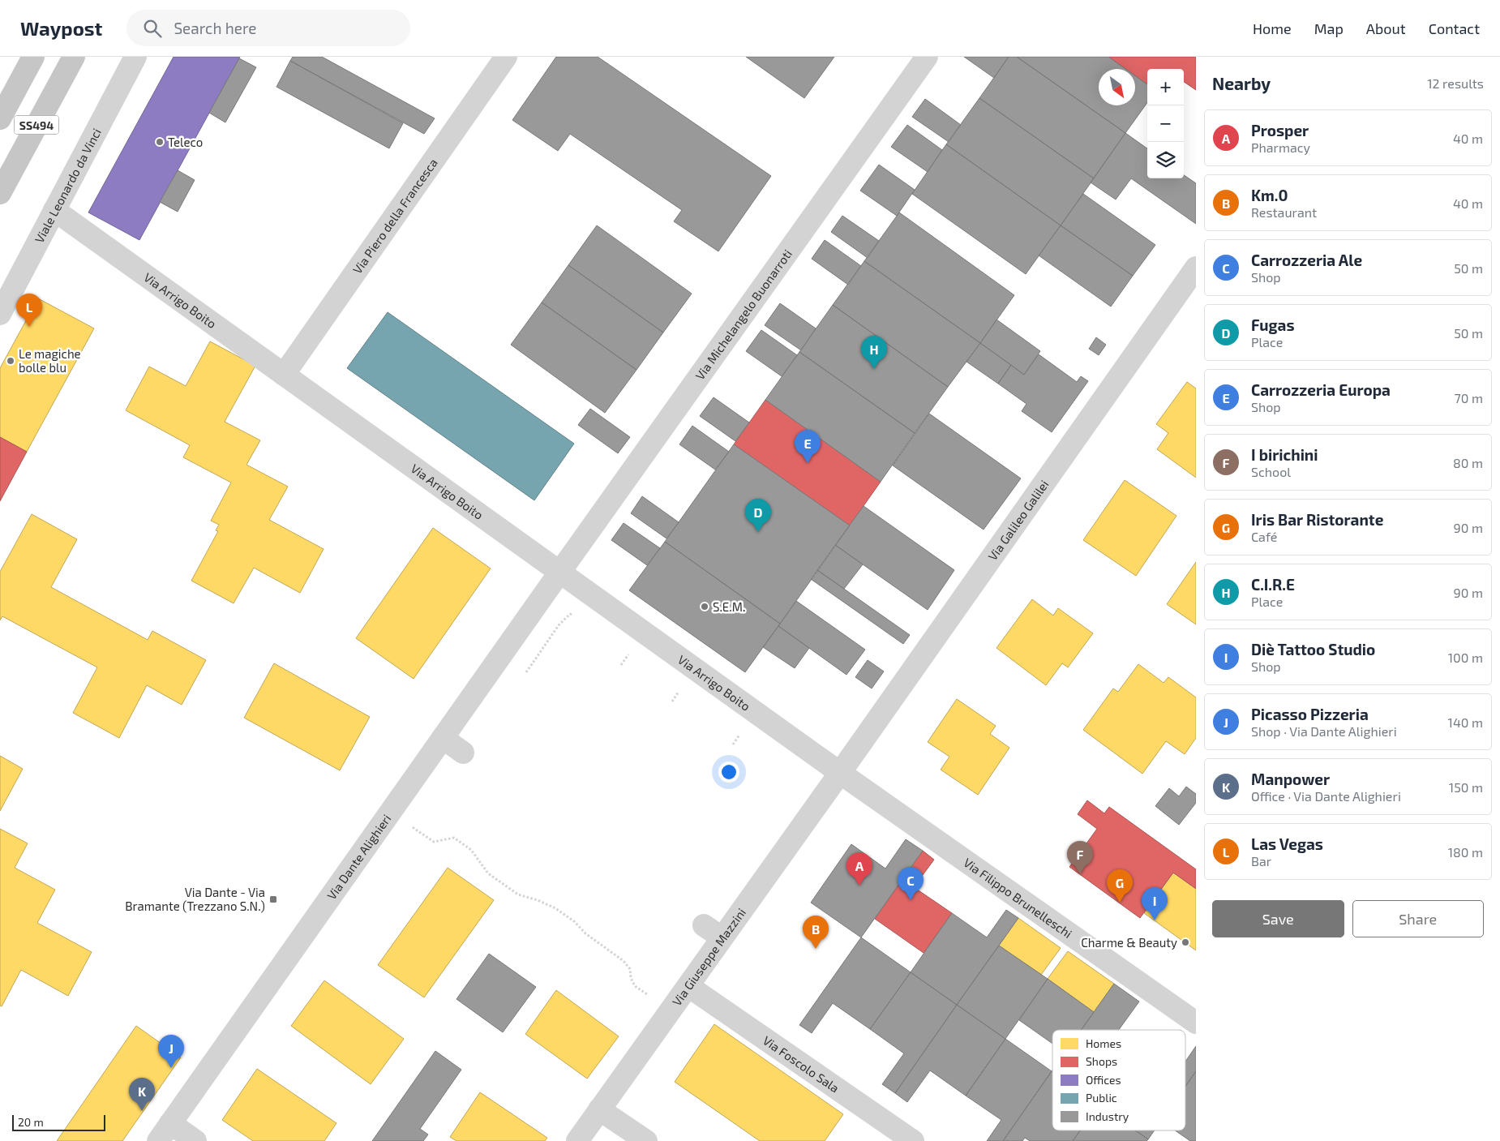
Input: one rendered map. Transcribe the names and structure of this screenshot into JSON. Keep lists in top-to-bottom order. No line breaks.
{"streets":{"main road":["SS494"],"street":["Viale Leonardo da Vinci","Via Piero della Francesca","Via Arrigo Boito","Via Michelangelo Buonarroti","Via Galileo Galilei","Via Dante Alighieri","Via Filippo Brunelleschi","Via Giuseppe Mazzini","Via Foscolo Sala"]},"crossings":[["Viale Leonardo da Vinci","Via Arrigo Boito"],["Via Piero della Francesca","Via Arrigo Boito"],["Via Arrigo Boito","Via Michelangelo Buonarroti"],["Via Arrigo Boito","Via Galileo Galilei"],["Via Arrigo Boito","Via Dante Alighieri"],["Via Arrigo Boito","Via Filippo Brunelleschi"],["Via Arrigo Boito","Via Giuseppe Mazzini"],["Via Michelangelo Buonarroti","Via Dante Alighieri"],["Via Galileo Galilei","Via Filippo Brunelleschi"],["Via Galileo Galilei","Via Giuseppe Mazzini"],["Via Filippo Brunelleschi","Via Giuseppe Mazzini"],["Via Giuseppe Mazzini","Via Foscolo Sala"]],"places":{"other":["Teleco","Le magiche bolle blu","S.E.M.","Charme & Beauty"],"transit":["Via Dante - Via Bramante (Trezzano S.N.)"]},"legend":["Homes","Shops","Offices","Public","Industry"],"scale_bar":"20 m","north":"bottom right","page":{"header":"Waypost","search":"Search here","nav":["Home","Map","About","Contact"],"heading":["Nearby","12 results"],"map_buttons":["+","−"],"list":[{"mark":"A","name":"Prosper","note":"Pharmacy","value":"40 m"},{"mark":"B","name":"Km.0","note":"Restaurant","value":"40 m"},{"mark":"C","name":"Carrozzeria Ale","note":"Shop","value":"50 m"},{"mark":"D","name":"Fugas","note":"Place","value":"50 m"},{"mark":"E","name":"Carrozzeria Europa","note":"Shop","value":"70 m"},{"mark":"F","name":"I birichini","note":"School","value":"80 m"},{"mark":"G","name":"Iris Bar Ristorante","note":"Café","value":"90 m"},{"mark":"H","name":"C.I.R.E","note":"Place","value":"90 m"},{"mark":"I","name":"Diè Tattoo Studio","note":"Shop","value":"100 m"},{"mark":"J","name":"Picasso Pizzeria","note":"Shop · Via Dante Alighieri","value":"140 m"},{"mark":"K","name":"Manpower","note":"Office · Via Dante Alighieri","value":"150 m"},{"mark":"L","name":"Las Vegas","note":"Bar","value":"180 m"}],"pins":["L","H","E","D","F","A","C","G","I","B","J","K"],"buttons":["Save","Share"],"scale":"20 m"}}
